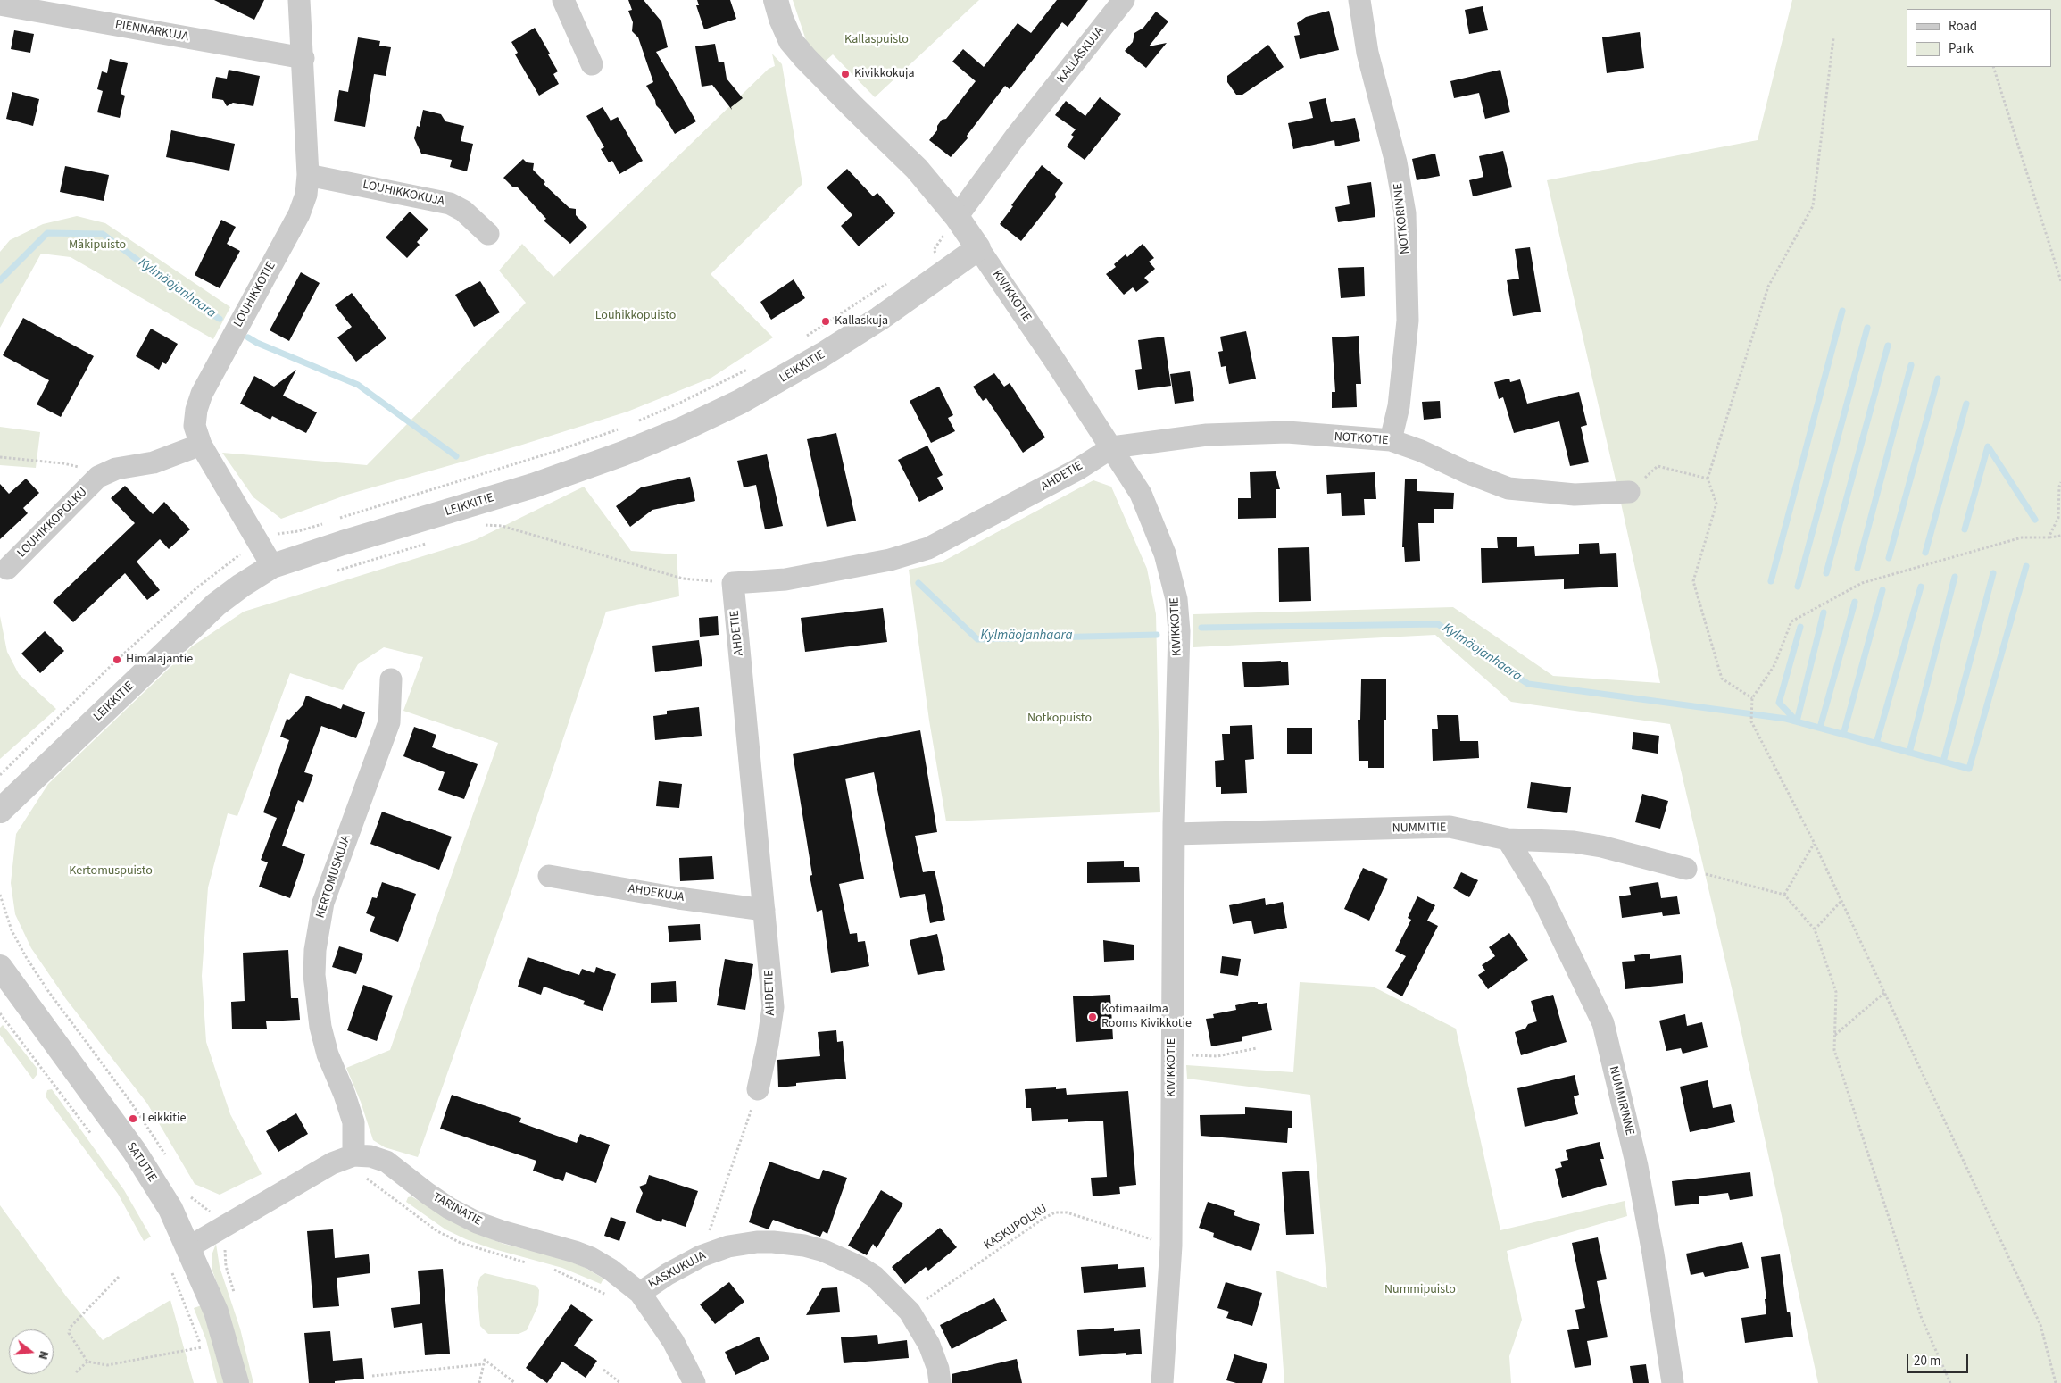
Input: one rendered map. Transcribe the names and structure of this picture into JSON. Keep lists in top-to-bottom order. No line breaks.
{"streets":{"street":["PIENNARKUJA","KALLASKUJA","LOUHIKKOKUJA","NOTKORINNE","LOUHIKKOTIE","KIVIKKOTIE","LEIKKITIE","NOTKOTIE","AHDETIE","LOUHIKKOPOLKU","NUMMITIE","KERTOMUSKUJA","AHDEKUJA","NUMMIRINNE","SATUTIE","TARINATIE","KASKUKUJA"],"path":["KASKUPOLKU"]},"crossings":[["PIENNARKUJA","LOUHIKKOTIE"],["KALLASKUJA","KIVIKKOTIE"],["LOUHIKKOKUJA","LOUHIKKOTIE"],["NOTKORINNE","NOTKOTIE"],["LOUHIKKOTIE","LEIKKITIE"],["LOUHIKKOTIE","LOUHIKKOPOLKU"],["KIVIKKOTIE","LEIKKITIE"],["KIVIKKOTIE","NOTKOTIE"],["KIVIKKOTIE","AHDETIE"],["KIVIKKOTIE","NUMMITIE"],["KIVIKKOTIE","KASKUPOLKU"],["NOTKOTIE","AHDETIE"],["AHDETIE","AHDEKUJA"],["NUMMITIE","NUMMIRINNE"],["KERTOMUSKUJA","TARINATIE"],["TARINATIE","KASKUKUJA"],["KASKUPOLKU","KASKUKUJA"]],"water":["Kylmäojanhaara"],"parks":["Kallaspuisto","Mäkipuisto","Louhikkopuisto","Notkopuisto","Kertomuspuisto","Nummipuisto"],"places":["Kivikkokuja","Kallaskuja","Himalajantie","Kotimaailma Rooms Kivikkotie","Leikkitie"],"legend":["Road","Park"],"scale_bar":"20 m","north":"right"}
